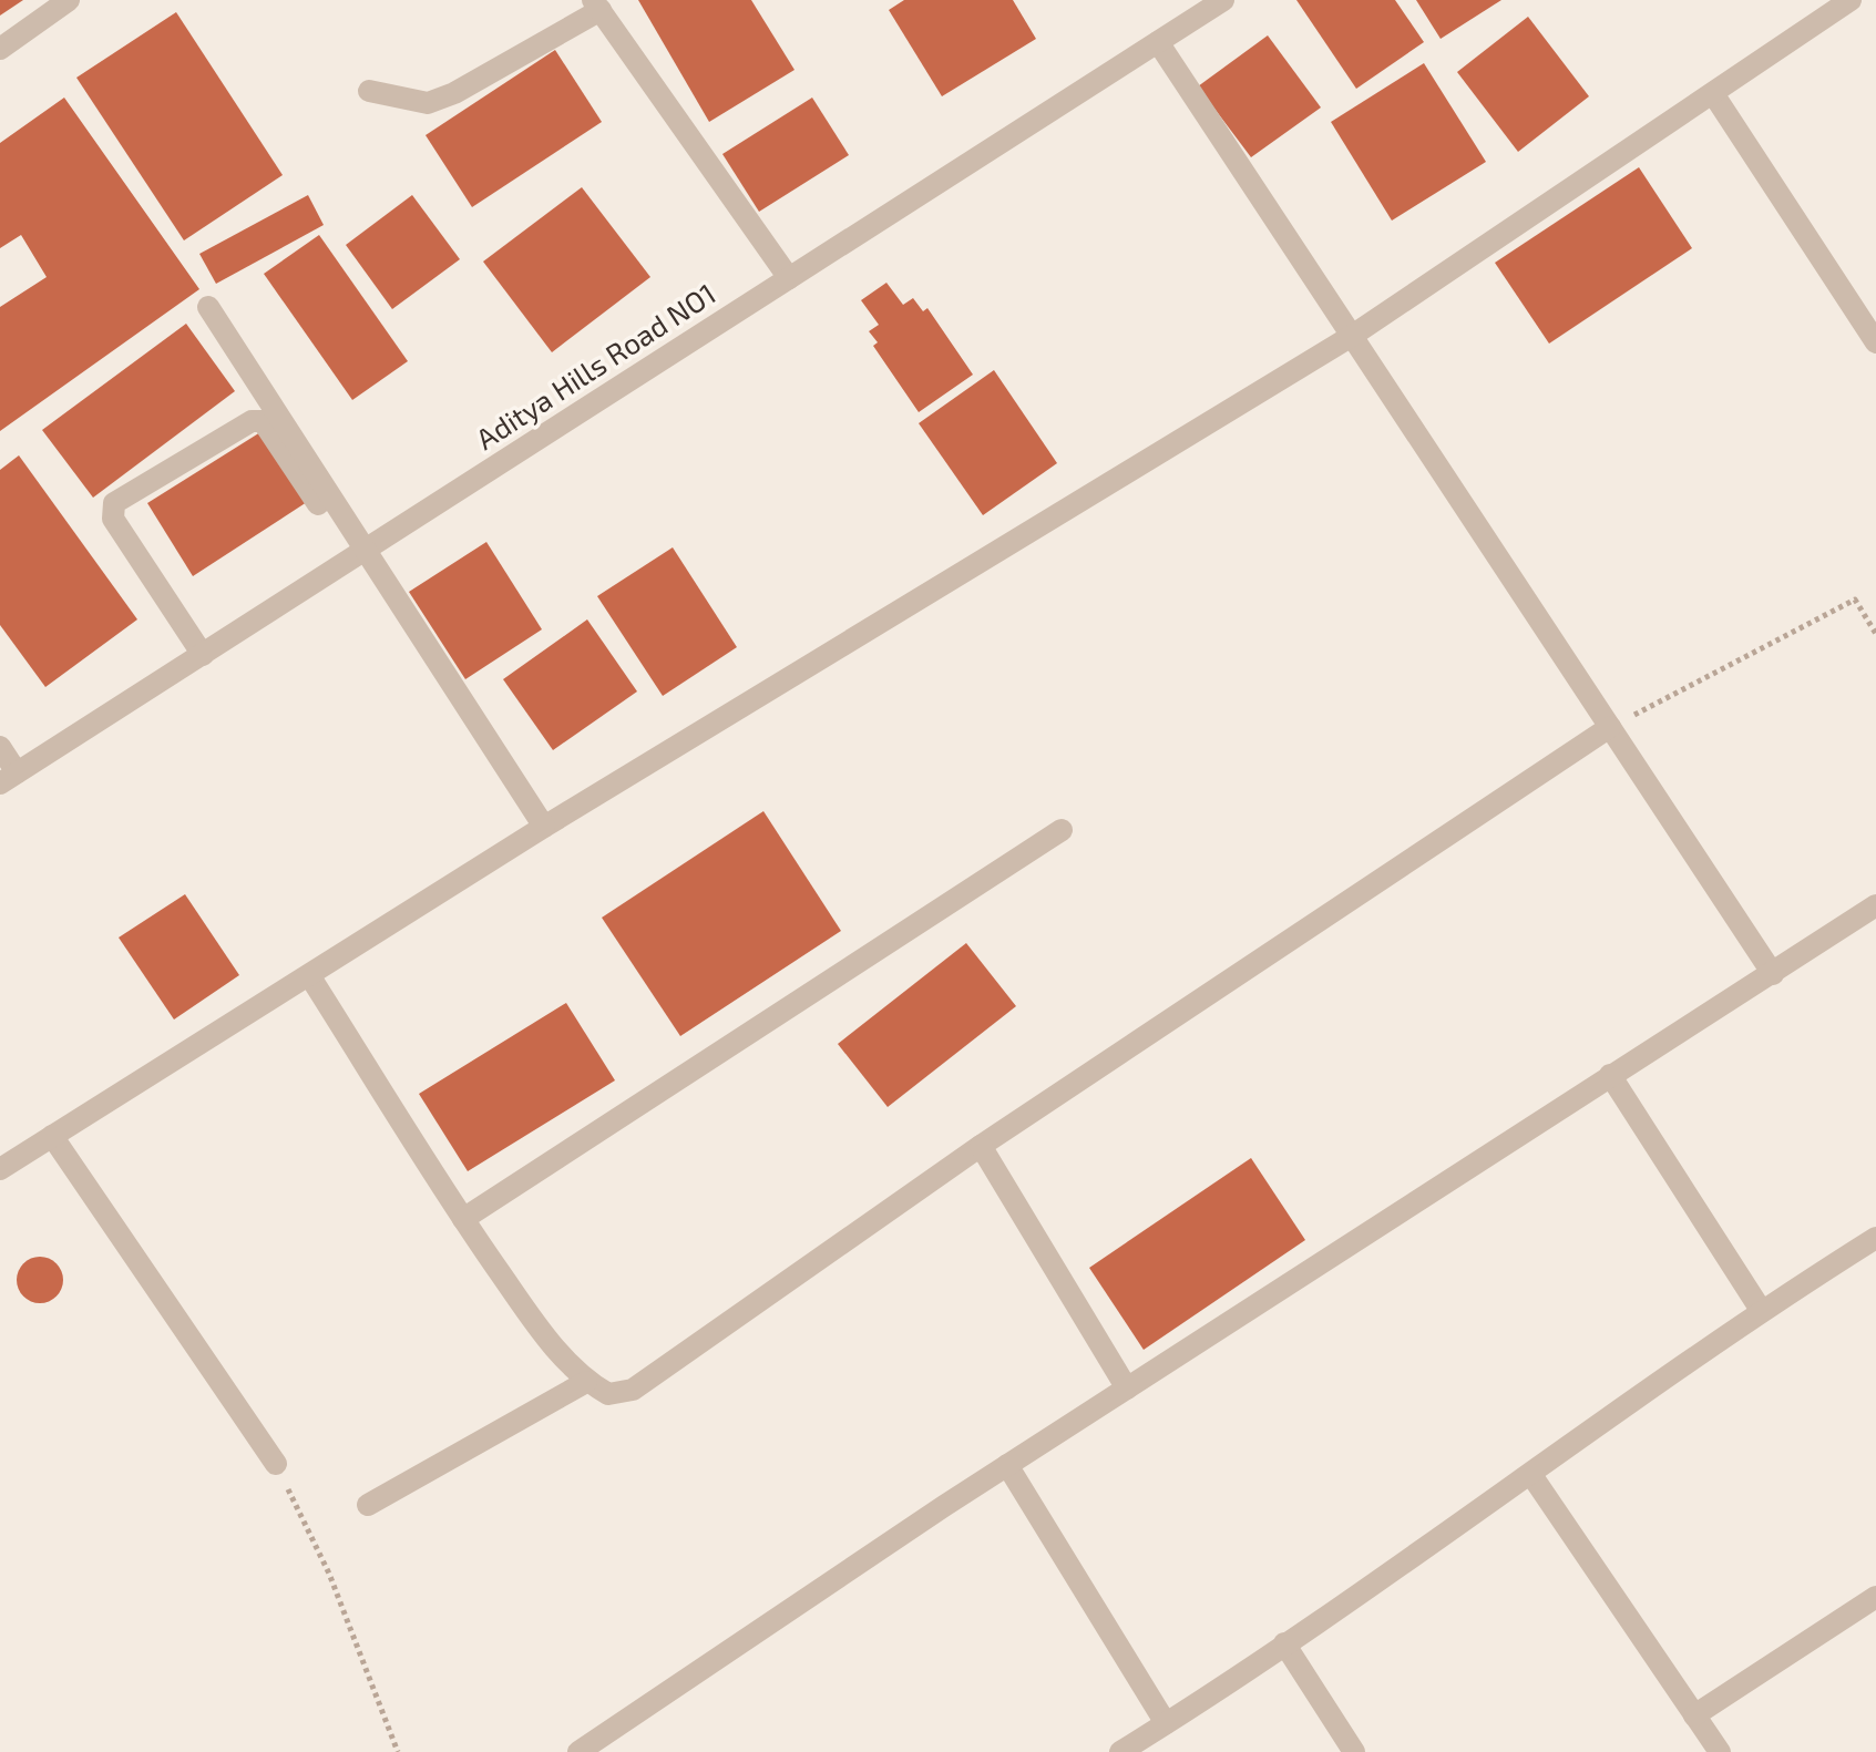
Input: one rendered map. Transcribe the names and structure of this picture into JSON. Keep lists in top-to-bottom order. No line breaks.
{"streets":{"street":["Aditya Hills Road NO1"]}}
